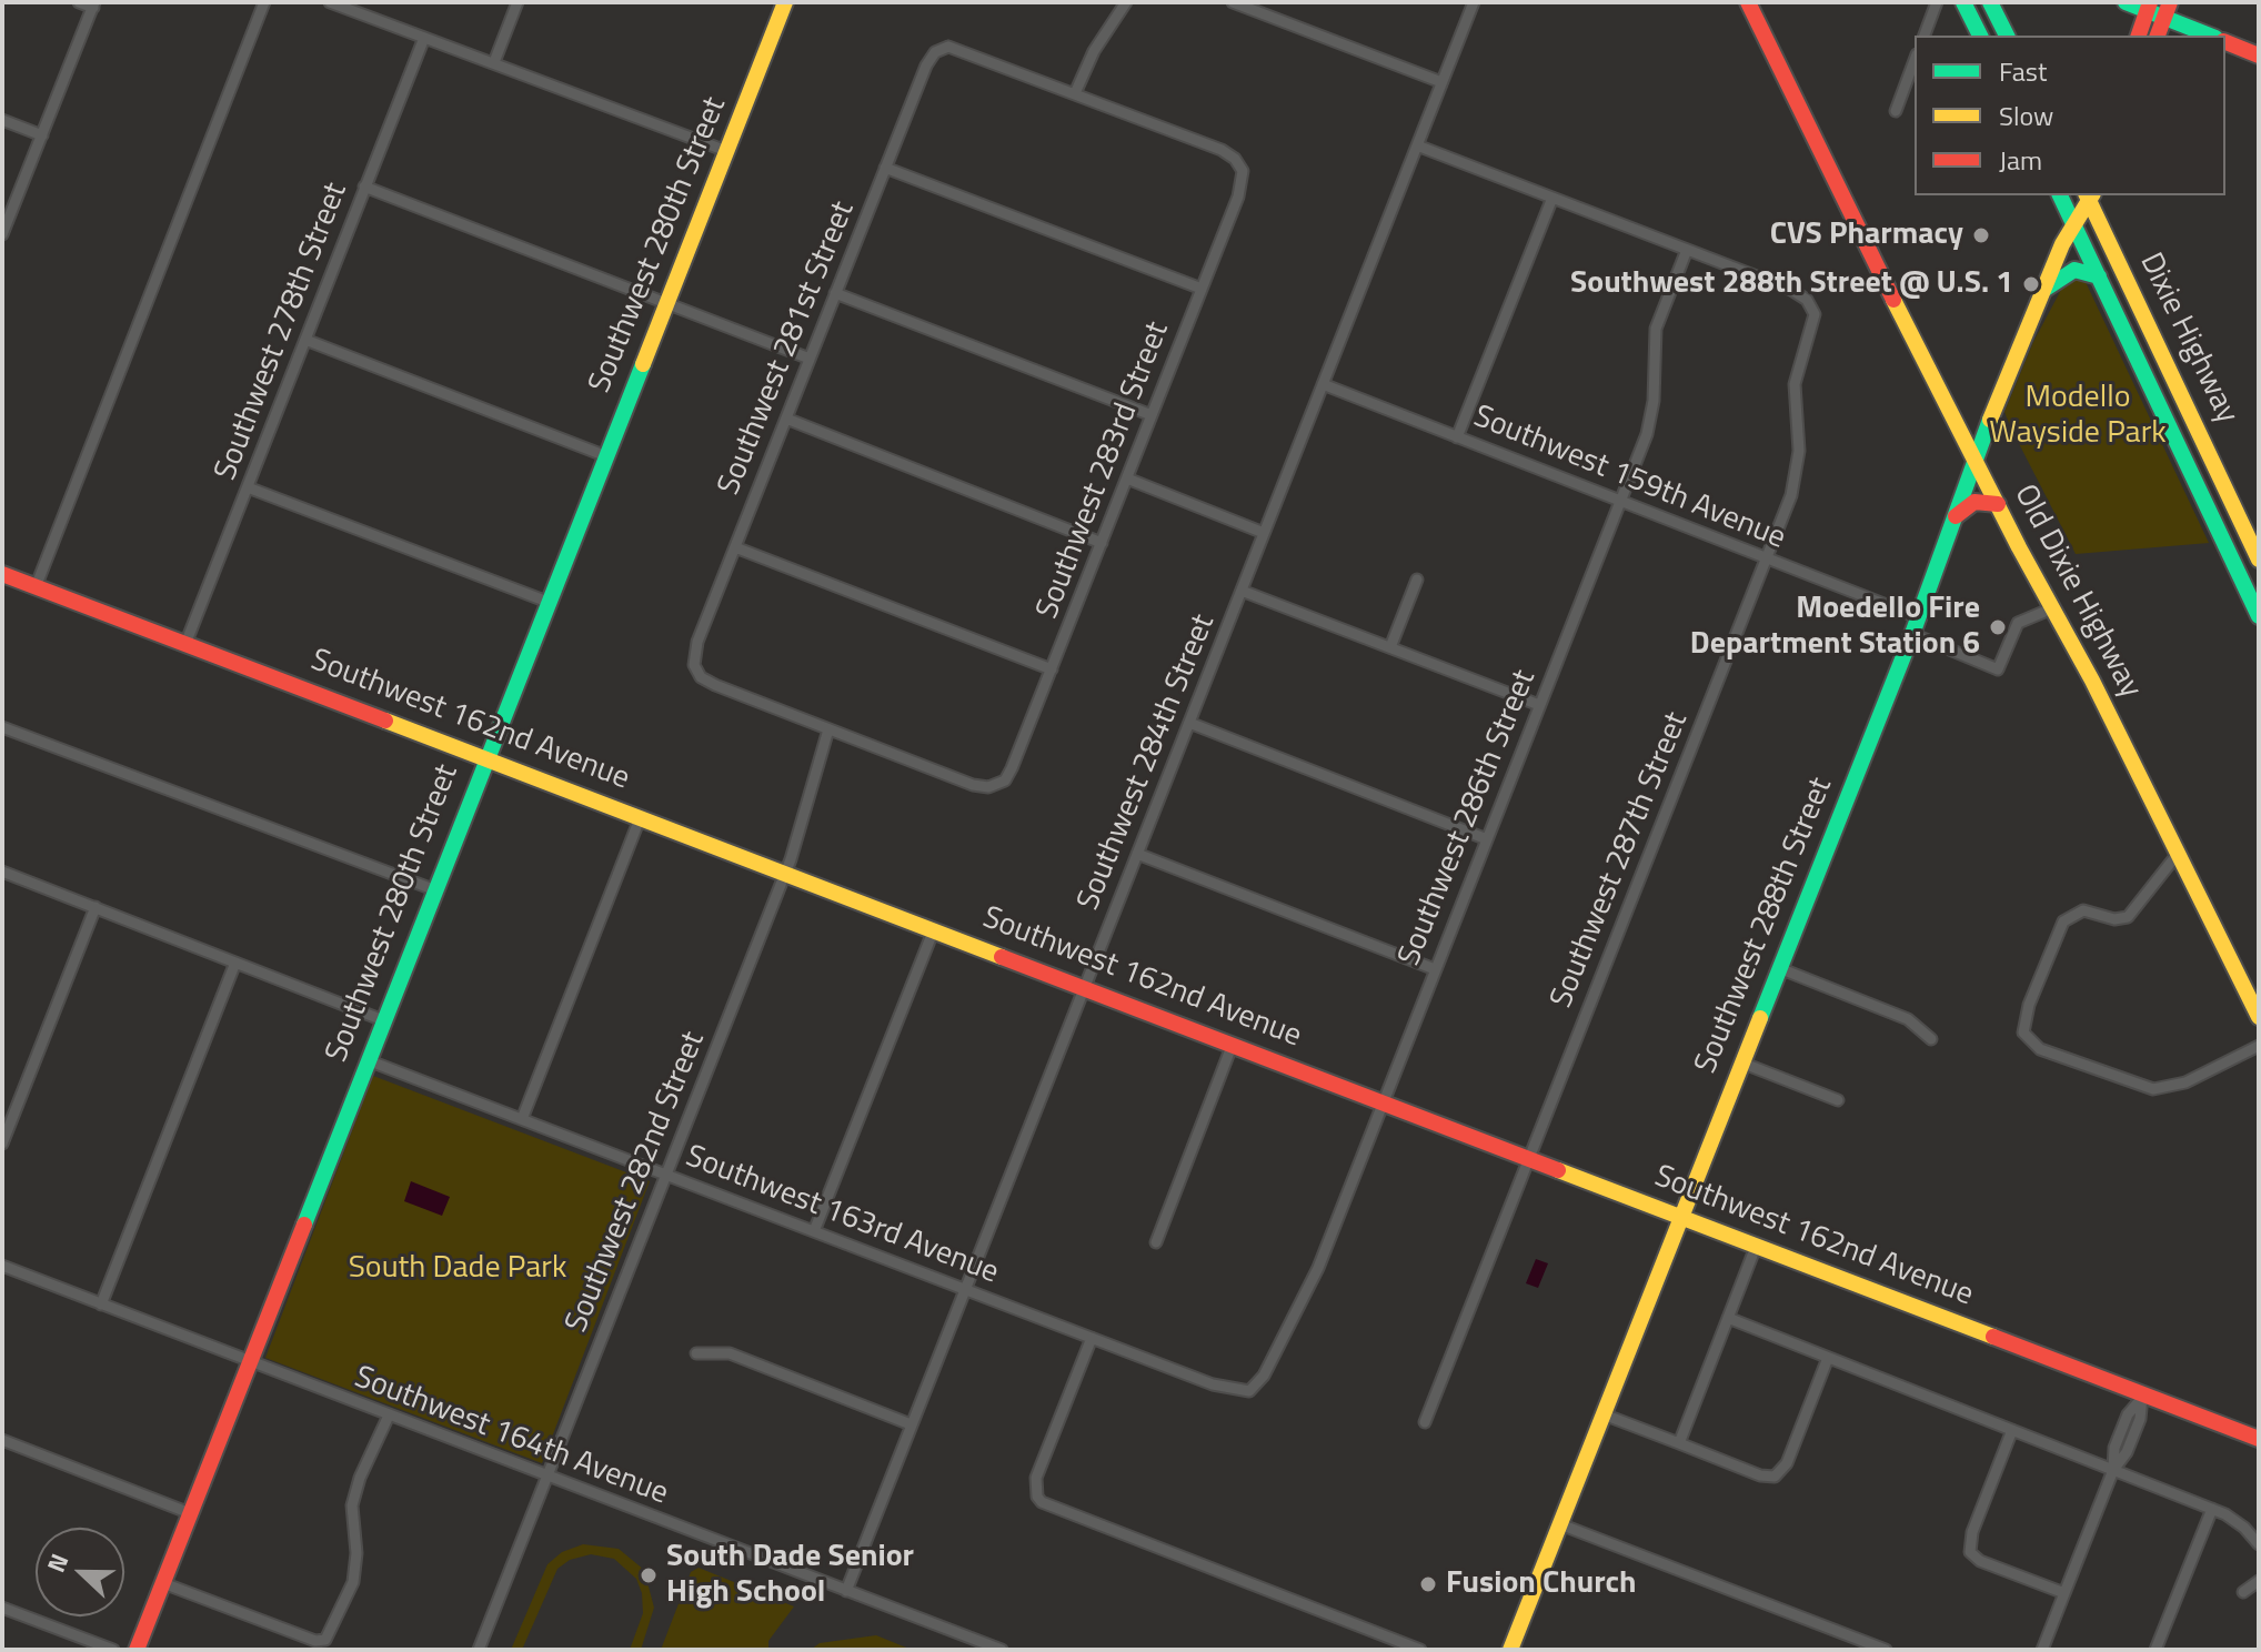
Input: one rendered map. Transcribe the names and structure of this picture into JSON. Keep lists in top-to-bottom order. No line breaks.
{"streets":{"main road":["Southwest 280th Street","Dixie Highway","Old Dixie Highway","Southwest 162nd Avenue","Southwest 288th Street"],"street":["Southwest 278th Street","Southwest 281st Street","Southwest 283rd Street","Southwest 159th Avenue","Southwest 284th Street","Southwest 286th Street","Southwest 287th Street","Southwest 282nd Street","Southwest 163rd Avenue","Southwest 164th Avenue"]},"crossings":[["Southwest 280th Street","Southwest 162nd Avenue"],["Southwest 280th Street","Southwest 163rd Avenue"],["Southwest 280th Street","Southwest 164th Avenue"],["Southwest 278th Street","Southwest 162nd Avenue"],["Dixie Highway","Southwest 288th Street"],["Southwest 281st Street","Southwest 283rd Street"],["Southwest 281st Street","Southwest 282nd Street"],["Southwest 283rd Street","Southwest 282nd Street"],["Southwest 159th Avenue","Southwest 284th Street"],["Southwest 159th Avenue","Southwest 286th Street"],["Southwest 159th Avenue","Southwest 287th Street"],["Southwest 159th Avenue","Southwest 288th Street"],["Old Dixie Highway","Southwest 288th Street"],["Southwest 162nd Avenue","Southwest 284th Street"],["Southwest 162nd Avenue","Southwest 286th Street"],["Southwest 162nd Avenue","Southwest 287th Street"],["Southwest 162nd Avenue","Southwest 288th Street"],["Southwest 162nd Avenue","Southwest 282nd Street"],["Southwest 284th Street","Southwest 163rd Avenue"],["Southwest 284th Street","Southwest 164th Avenue"],["Southwest 286th Street","Southwest 287th Street"],["Southwest 286th Street","Southwest 163rd Avenue"],["Southwest 282nd Street","Southwest 163rd Avenue"],["Southwest 282nd Street","Southwest 164th Avenue"]],"parks":["Modello Wayside Park","South Dade Park"],"places":["CVS Pharmacy","Southwest 288th Street @ U.S. 1","Moedello Fire Department Station 6","South Dade Senior High School","Fusion Church"],"legend":["Fast","Slow","Jam"],"north":"left"}
